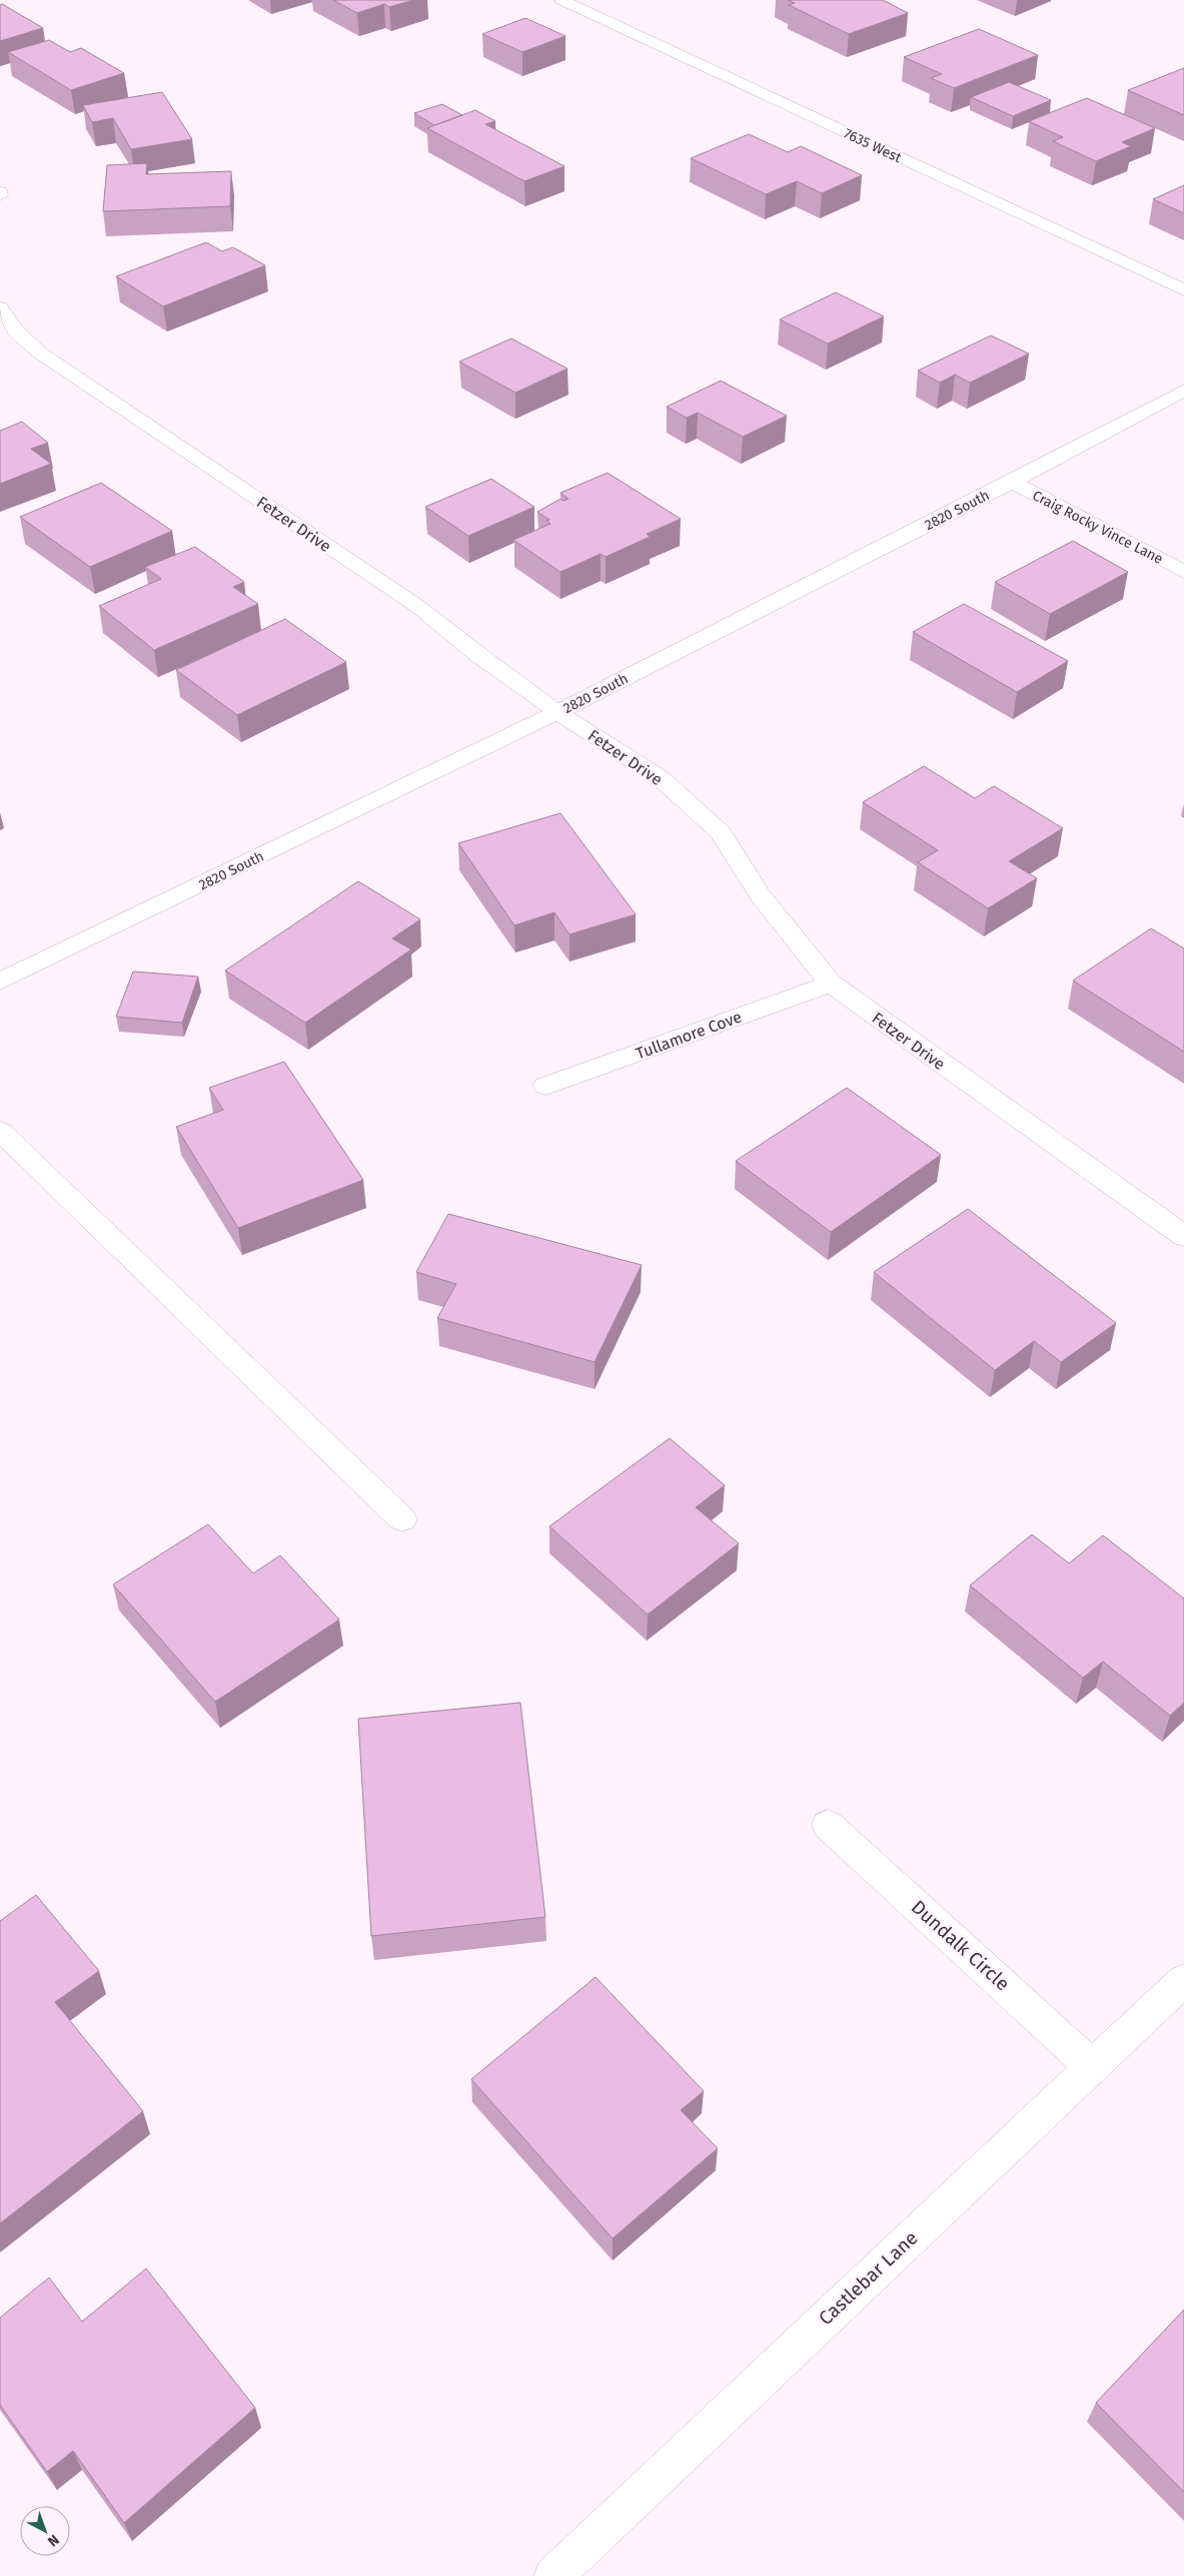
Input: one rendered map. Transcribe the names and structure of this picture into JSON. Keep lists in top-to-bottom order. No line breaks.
{"streets":{"street":["7635 West","2820 South","Fetzer Drive","Craig Rocky Vince Lane","Tullamore Cove","Dundalk Circle","Castlebar Lane"]},"crossings":[["2820 South","Fetzer Drive"],["2820 South","Craig Rocky Vince Lane"],["Fetzer Drive","Tullamore Cove"],["Dundalk Circle","Castlebar Lane"]],"north":"bottom right"}
